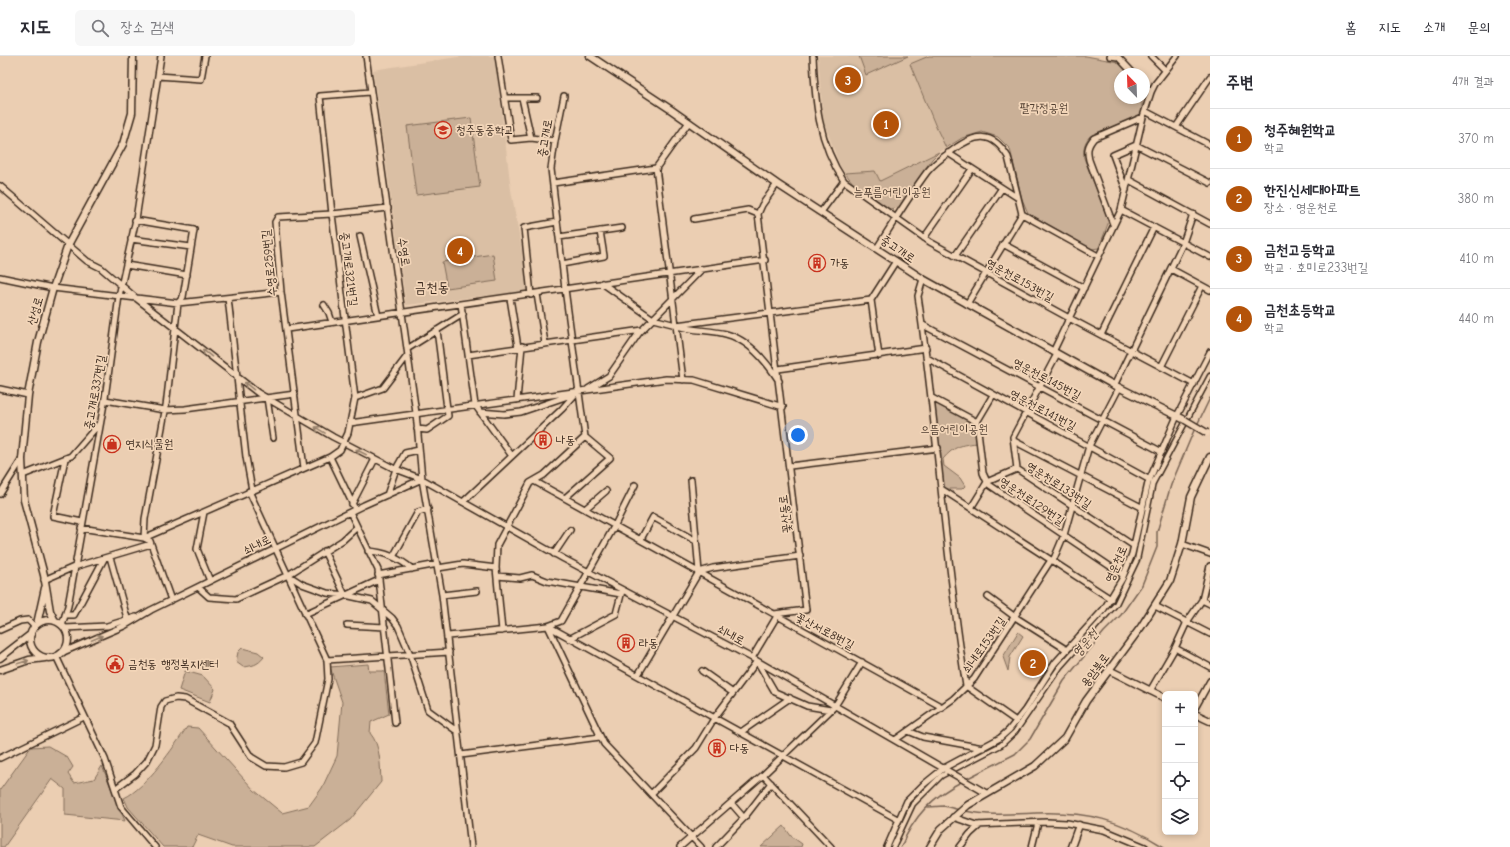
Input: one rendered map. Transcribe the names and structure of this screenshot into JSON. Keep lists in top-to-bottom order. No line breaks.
{"streets":{"street":["중고개로","수영로","수영로259번길","중고개로321번길","영운천로153번길","산성로","영운천로145번길","중고개로337번길","영운천로141번길","영운천로133번길","영운천로129번길","꽃산동로","쇠내로","영운천로","꽃산서로8번길","쇠내로153번길","용암북로"]},"crossings":[["중고개로","영운천로133번길"],["중고개로","영운천로"],["중고개로","쇠내로153번길"],["수영로","수영로259번길"],["수영로","중고개로321번길"],["수영로","쇠내로"],["수영로259번길","중고개로321번길"],["영운천로153번길","영운천로133번길"],["영운천로153번길","영운천로"],["영운천로153번길","쇠내로153번길"],["산성로","중고개로337번길"],["산성로","쇠내로"],["영운천로145번길","영운천로133번길"],["영운천로145번길","영운천로"],["영운천로145번길","쇠내로153번길"],["중고개로337번길","쇠내로"],["영운천로141번길","영운천로133번길"],["영운천로141번길","영운천로"],["영운천로141번길","쇠내로153번길"],["영운천로133번길","영운천로"],["영운천로133번길","쇠내로153번길"],["영운천로129번길","영운천로"],["영운천로129번길","쇠내로153번길"],["꽃산동로","꽃산서로8번길"],["쇠내로","영운천로"],["쇠내로","쇠내로153번길"],["쇠내로","용암북로"],["꽃산서로8번길","쇠내로153번길"]],"districts":["금천동"],"water":["영운천"],"parks":["팔각정공원","늘푸름어린이공원","으뜸어린이공원"],"places":{"school or university":["청주동중학교"],"building":["가동","나동","라동","다동"],"shop":["연지식물원"],"public building":["금천동 행정복지센터"]},"north":"top left","page":{"header":"지도","search":"장소 검색","nav":["홈","지도","소개","문의"],"heading":["주변","4개 결과"],"pins":["3","1","4","2"],"list":[{"mark":"1","name":"청주혜원학교","note":"학교","value":"370 m"},{"mark":"2","name":"한진신세대아파트","note":"장소 · 영운천로","value":"380 m"},{"mark":"3","name":"금천고등학교","note":"학교 · 호미로233번길","value":"410 m"},{"mark":"4","name":"금천초등학교","note":"학교","value":"440 m"}],"map_buttons":["+","−"]}}
